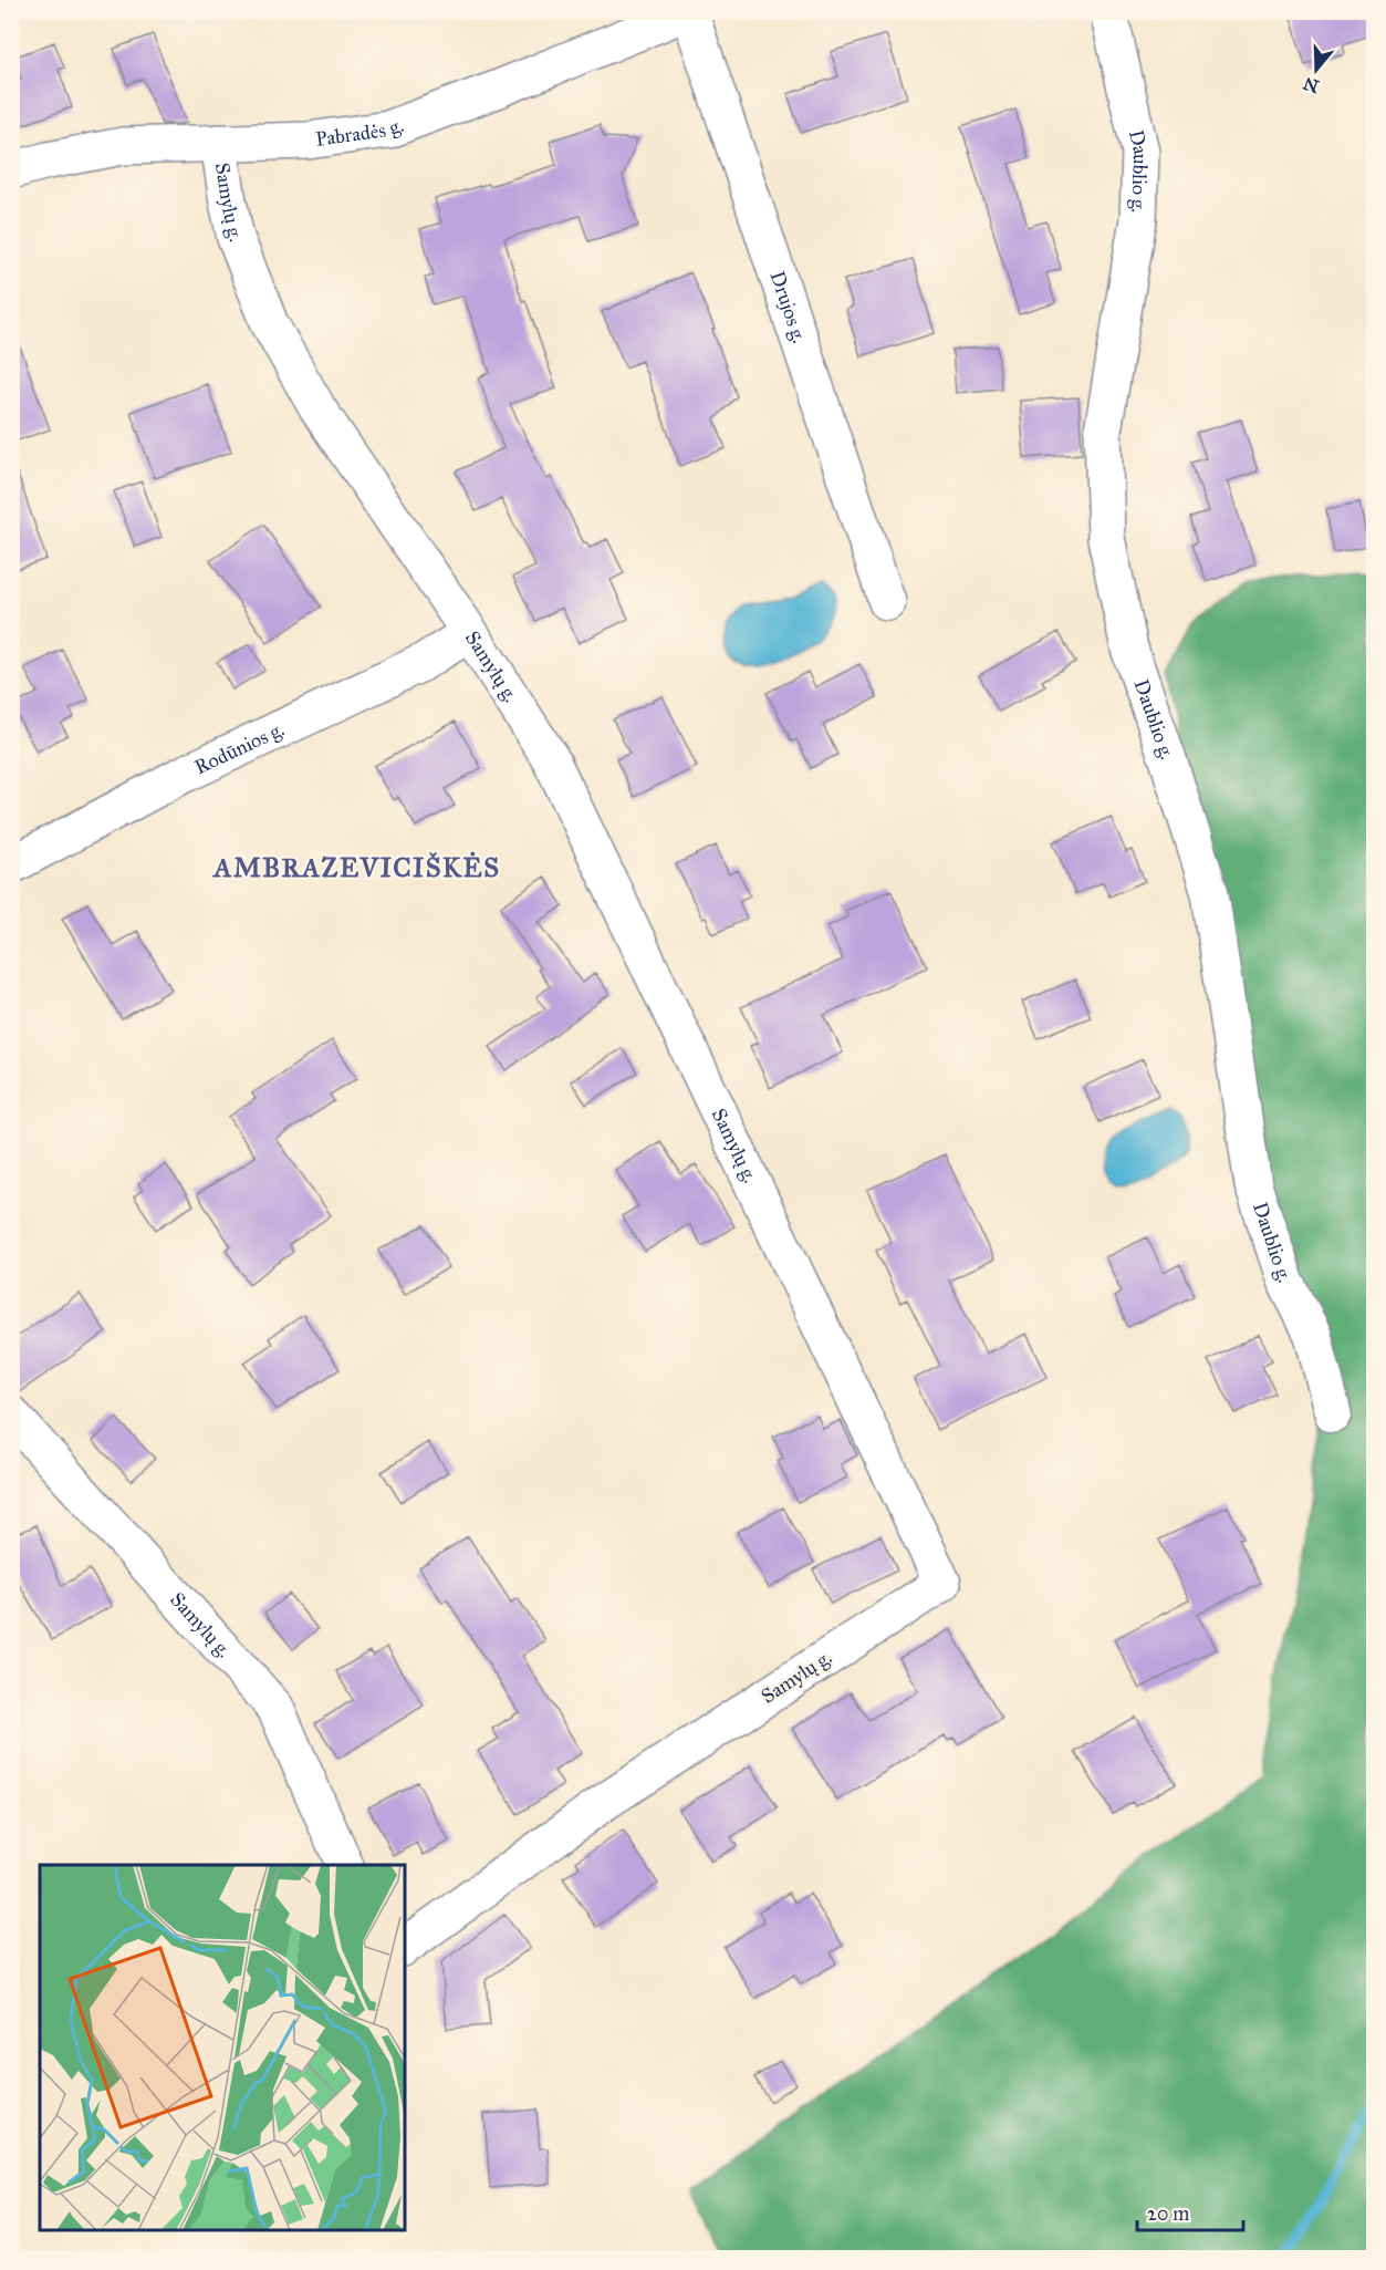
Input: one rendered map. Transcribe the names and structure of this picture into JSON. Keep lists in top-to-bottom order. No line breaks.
{"streets":{"street":["Pabradės g.","Daublio g.","Samylų g.","Drujos g.","Rodūnios g."]},"crossings":[["Pabradės g.","Samylų g."],["Pabradės g.","Drujos g."],["Samylų g.","Rodūnios g."]],"districts":["AMBRAZEVICIŠKĖS"],"scale_bar":"20 m","north":"bottom"}
